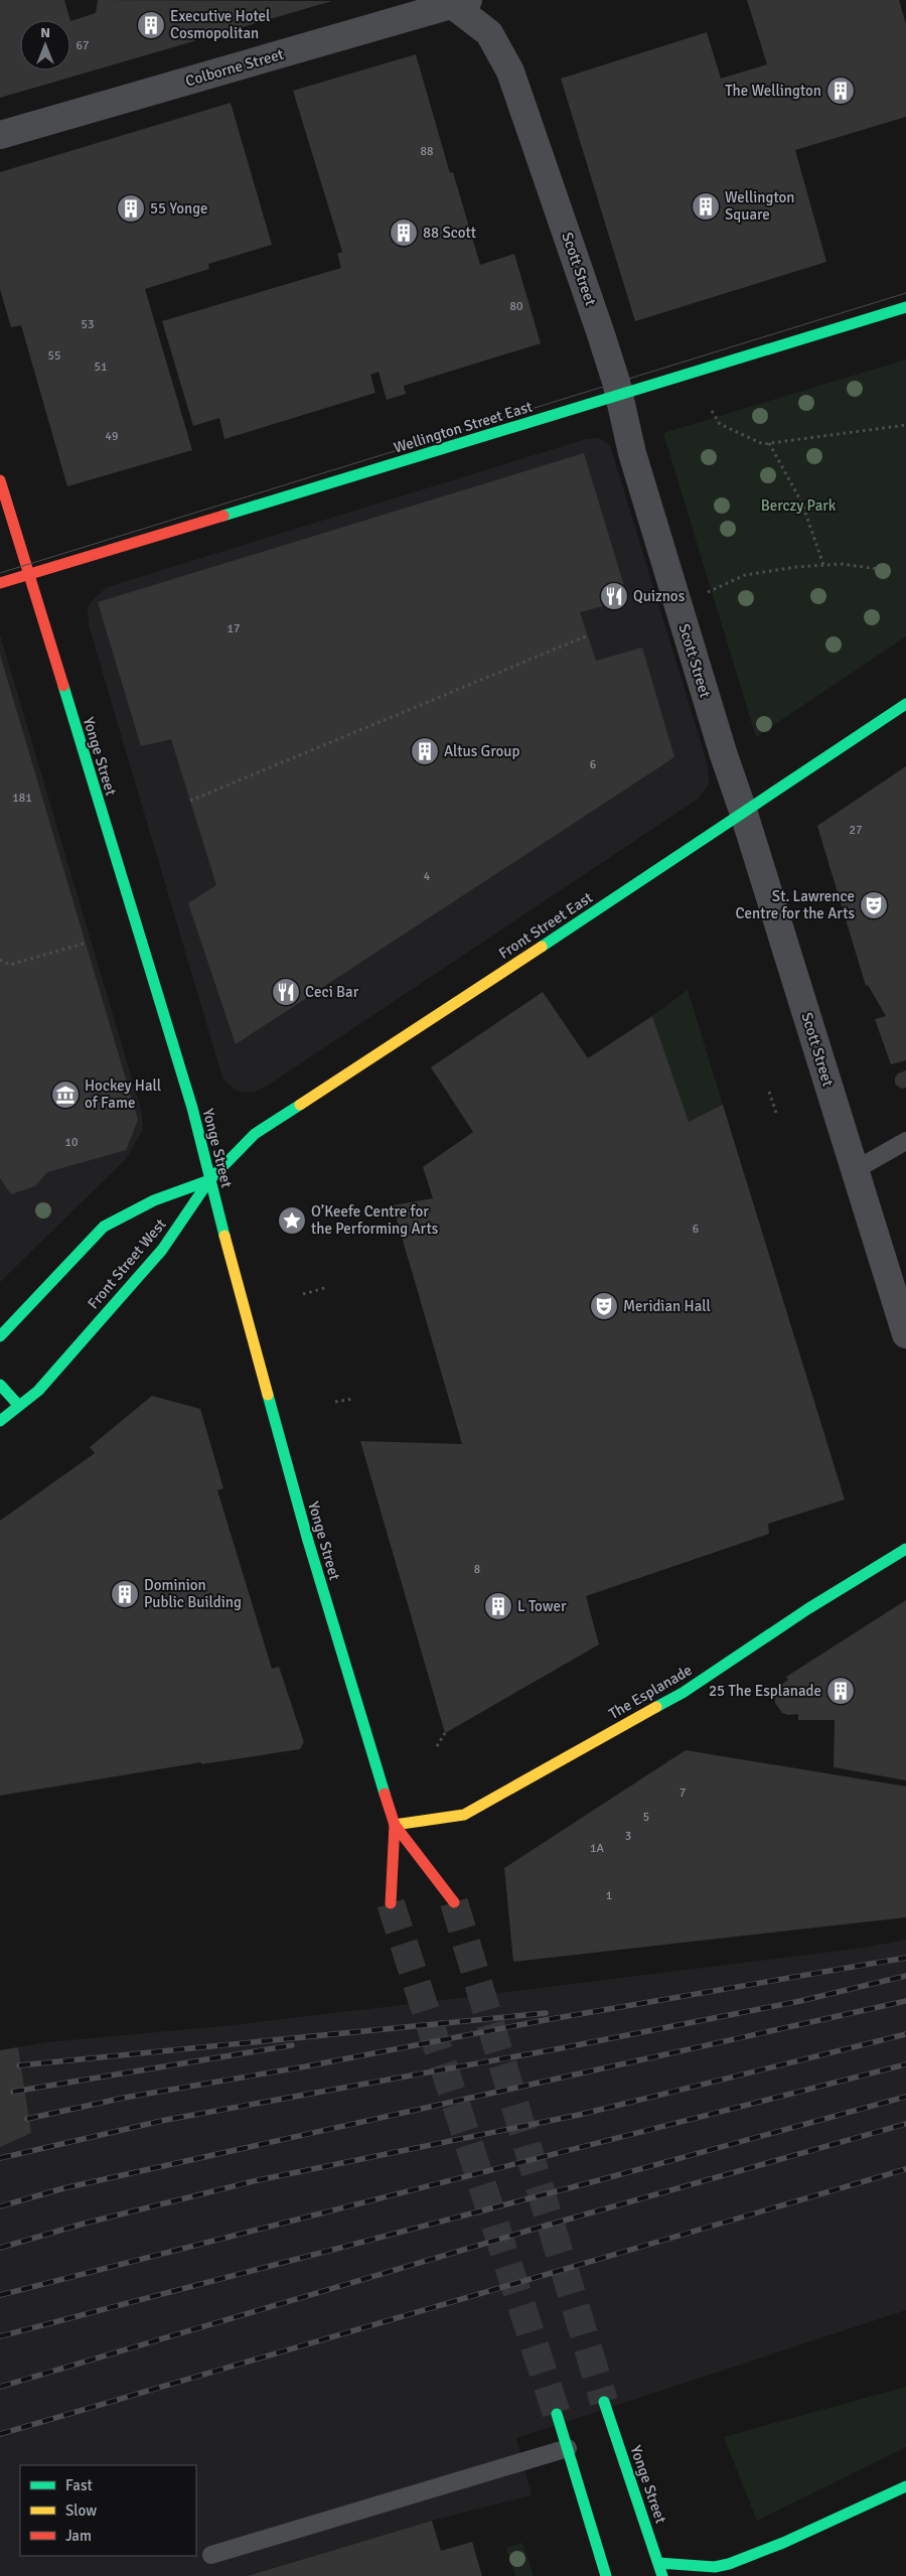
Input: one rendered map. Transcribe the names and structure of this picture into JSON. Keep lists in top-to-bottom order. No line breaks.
{"streets":{"main road":["Wellington Street East","Yonge Street","Front Street East","Front Street West","The Esplanade"],"street":["Colborne Street","Scott Street"]},"crossings":[["Colborne Street","Scott Street"],["Scott Street","Wellington Street East"],["Scott Street","Front Street East"],["Wellington Street East","Yonge Street"],["Yonge Street","Front Street East"],["Yonge Street","Front Street West"],["Yonge Street","The Esplanade"],["Front Street East","Front Street West"]],"parks":["Berczy Park"],"places":{"building":["Executive Hotel Cosmopolitan","The Wellington","Wellington Square","55 Yonge","88 Scott","Altus Group","Dominion Public Building","L Tower","25 The Esplanade"],"restaurant":["Quiznos","Ceci Bar"],"theatre":["St. Lawrence Centre for the Arts","Meridian Hall"],"museum":["Hockey Hall of Fame"],"place":["O’Keefe Centre for the Performing Arts"]},"house_numbers":["67","88","80","53","55","51","49","17","6","181","27","4","10","6","8","7","5","3","1A","1"],"legend":["Fast","Slow","Jam"],"north":"top"}
